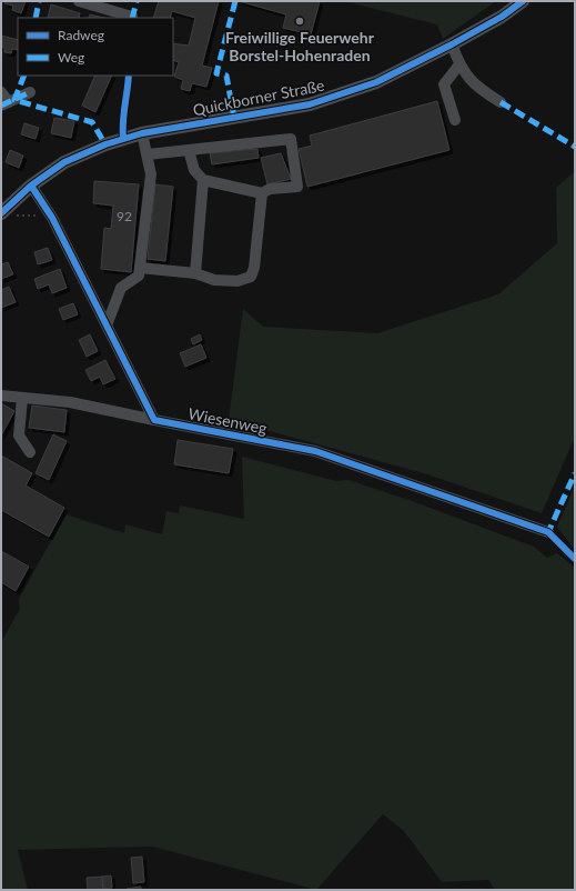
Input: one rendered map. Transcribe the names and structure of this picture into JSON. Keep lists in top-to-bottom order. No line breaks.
{"streets":{"main road":["Quickborner Straße"],"street":["Wiesenweg"]},"places":["Freiwillige Feuerwehr Borstel-Hohenraden"],"house_numbers":["92"],"legend":["Radweg","Weg"]}
